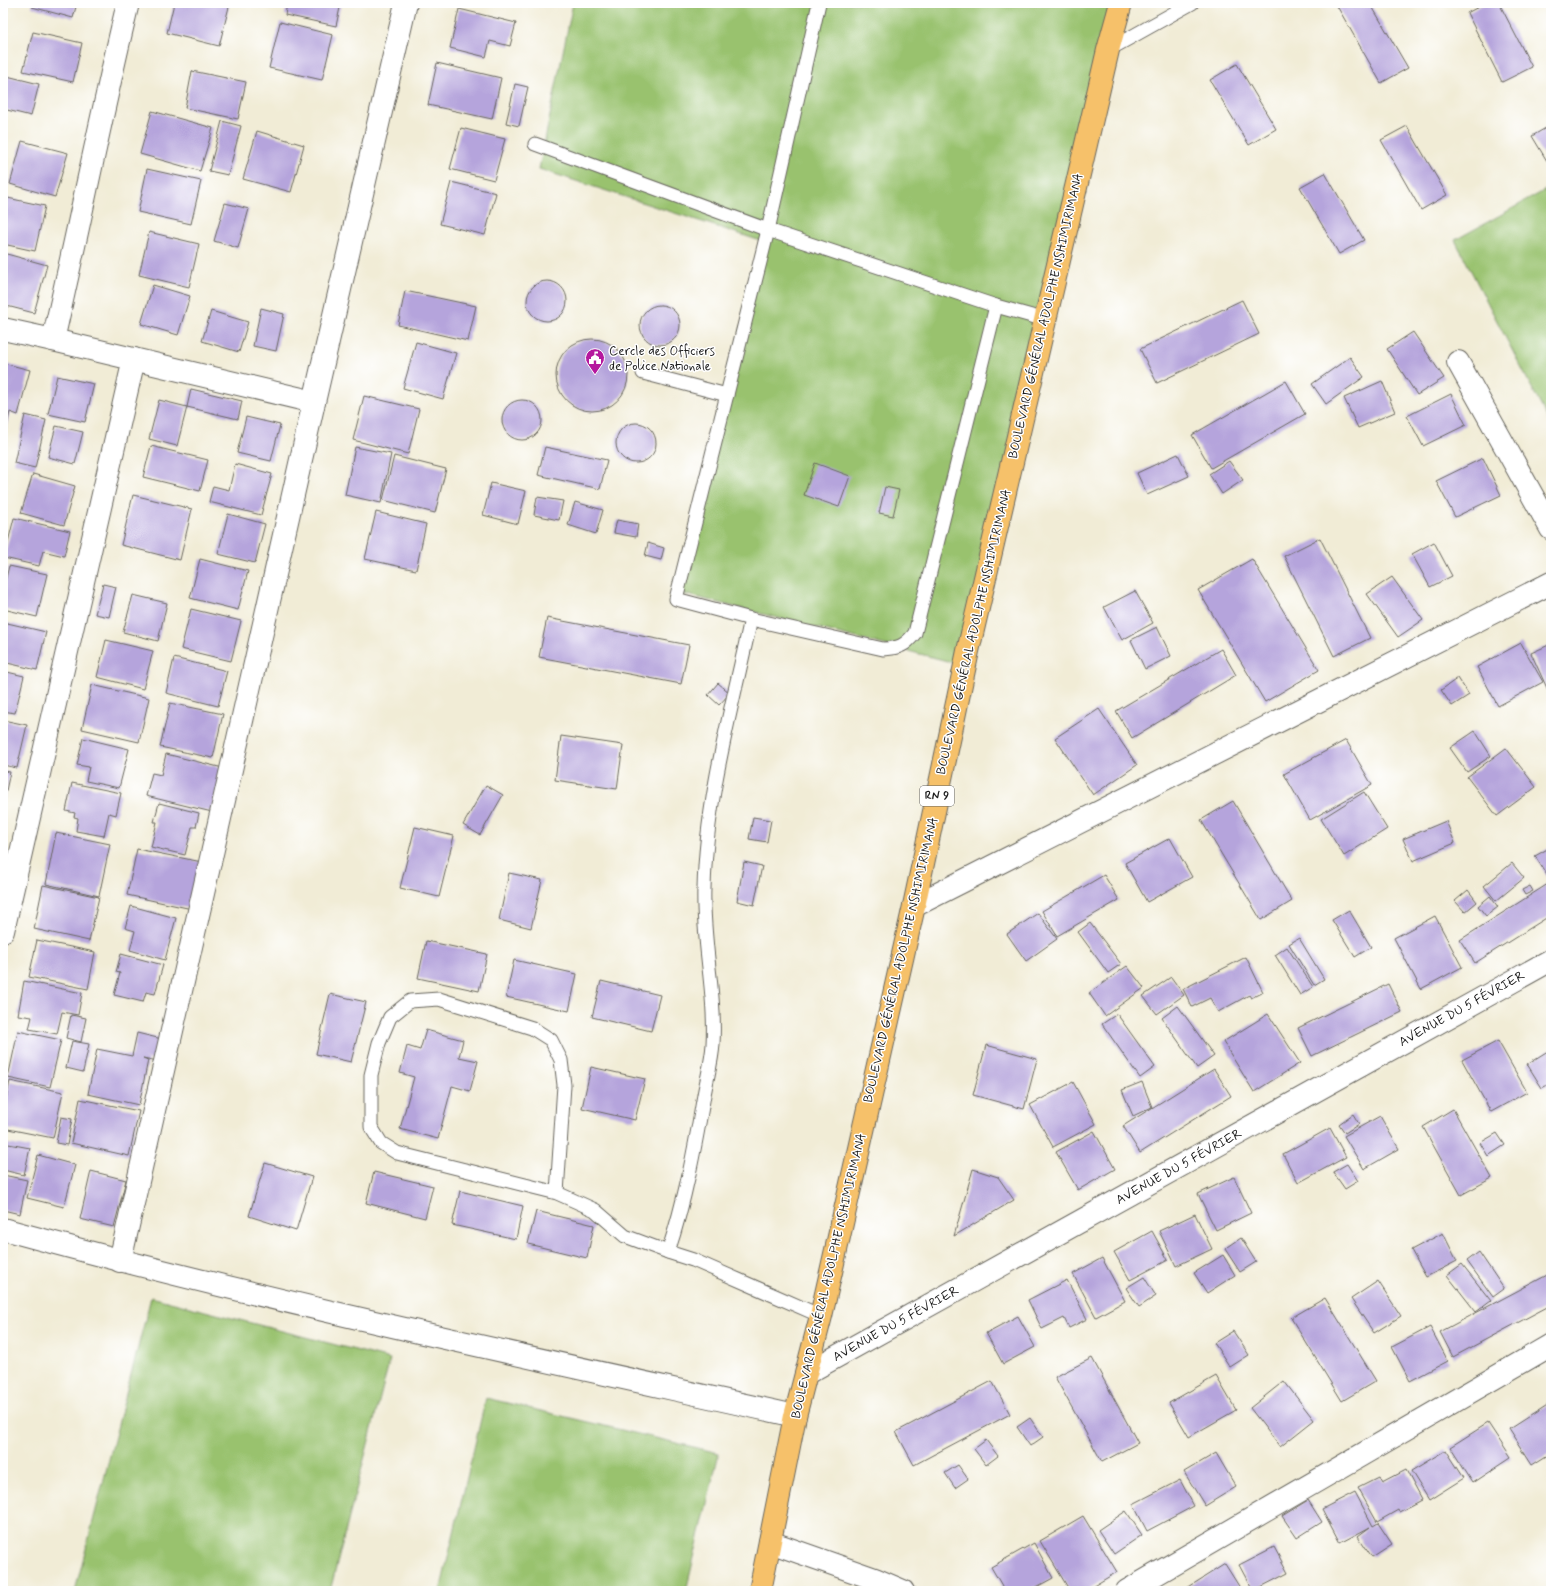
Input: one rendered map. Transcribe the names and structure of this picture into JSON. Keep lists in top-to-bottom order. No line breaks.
{"streets":{"main road":["BOULEVARD GÉNÉRAL ADOLPHE NSHIMIRIMANA","RN 9"],"street":["AVENUE DU 5 FÉVRIER"]},"crossings":[["BOULEVARD GÉNÉRAL ADOLPHE NSHIMIRIMANA","AVENUE DU 5 FÉVRIER"]],"places":{"public building":["Cercle des Officiers de Police Nationale"]}}
